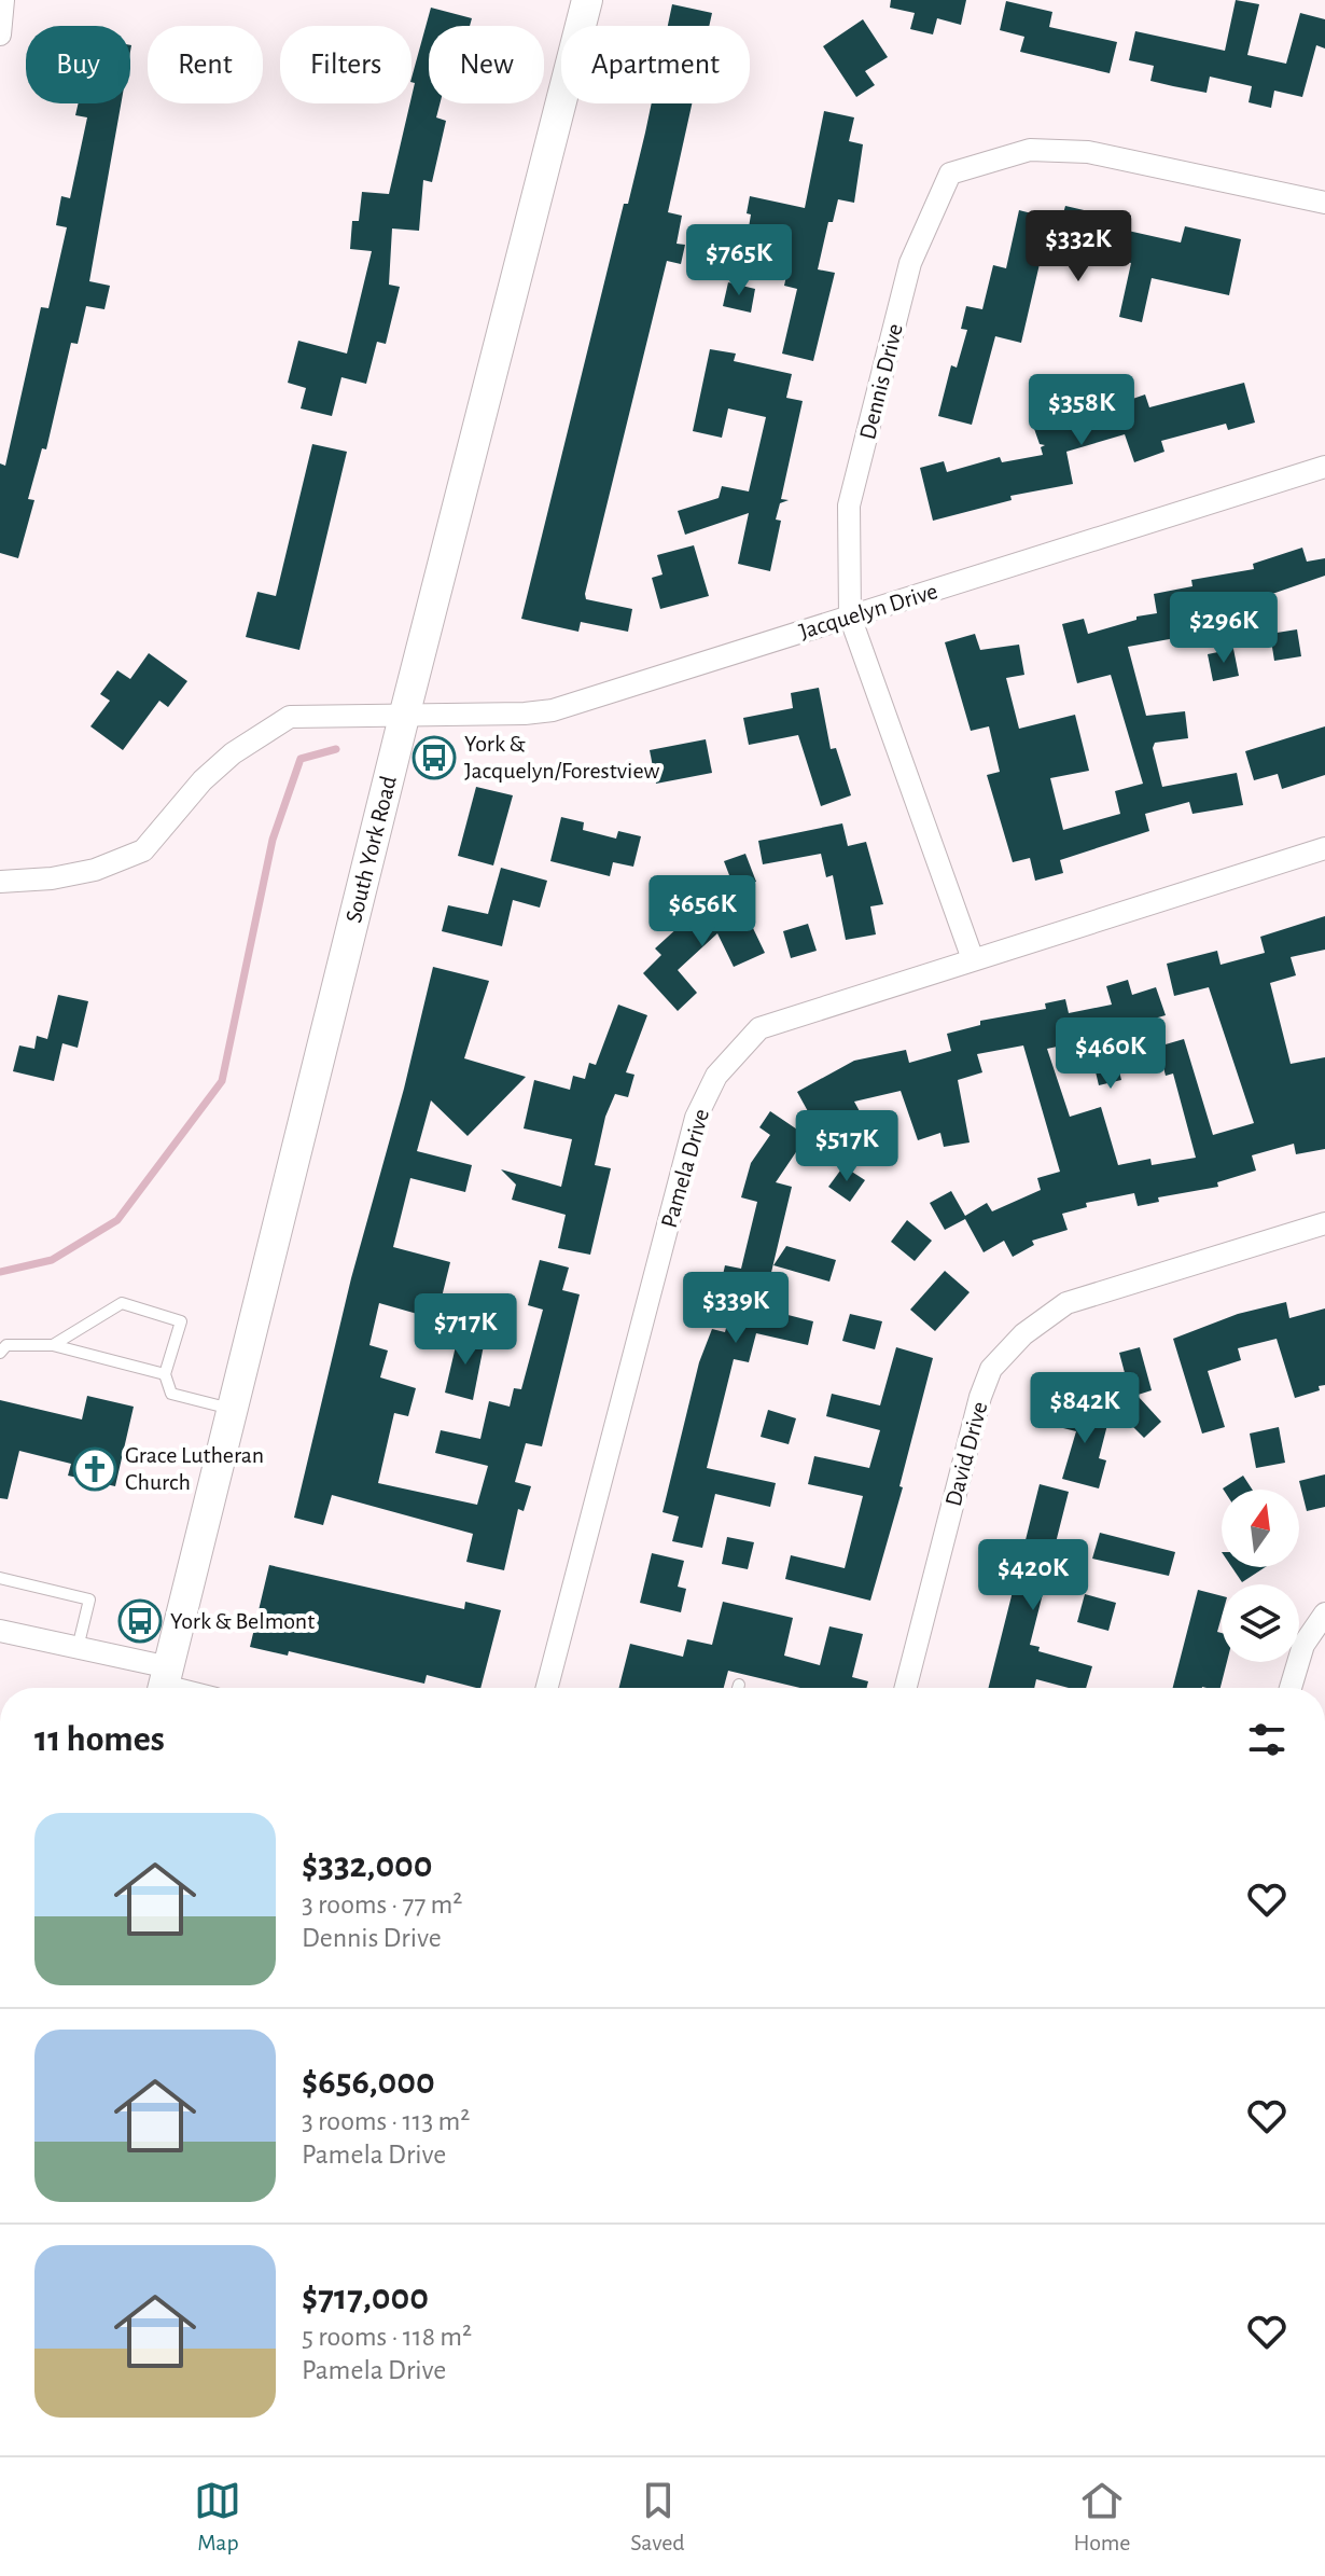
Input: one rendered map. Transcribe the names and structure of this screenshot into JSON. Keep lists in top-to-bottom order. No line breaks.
{"streets":{"main road":["South York Road"],"street":["Dennis Drive","Jacquelyn Drive","Pamela Drive","David Drive"]},"crossings":[["Dennis Drive","Jacquelyn Drive"],["Dennis Drive","Pamela Drive"],["Jacquelyn Drive","South York Road"]],"places":{"bus stop":["York & Jacquelyn/Forestview","York & Belmont"],"church":["Grace Lutheran Church"]},"north":"top","page":{"chip":["Buy","Rent","Filters","New","Apartment"],"price":["$332K","$765K","$358K","$296K","$656K","$460K","$517K","$339K","$717K","$842K","$420K"],"heading":"11 homes","list":[{"name":"$332,000","note":"3 rooms · 77 m² · Dennis Drive"},{"name":"$656,000","note":"3 rooms · 113 m² · Pamela Drive"},{"name":"$717,000","note":"5 rooms · 118 m² · Pamela Drive"}],"tabs":["Map","Saved","Home"]}}
